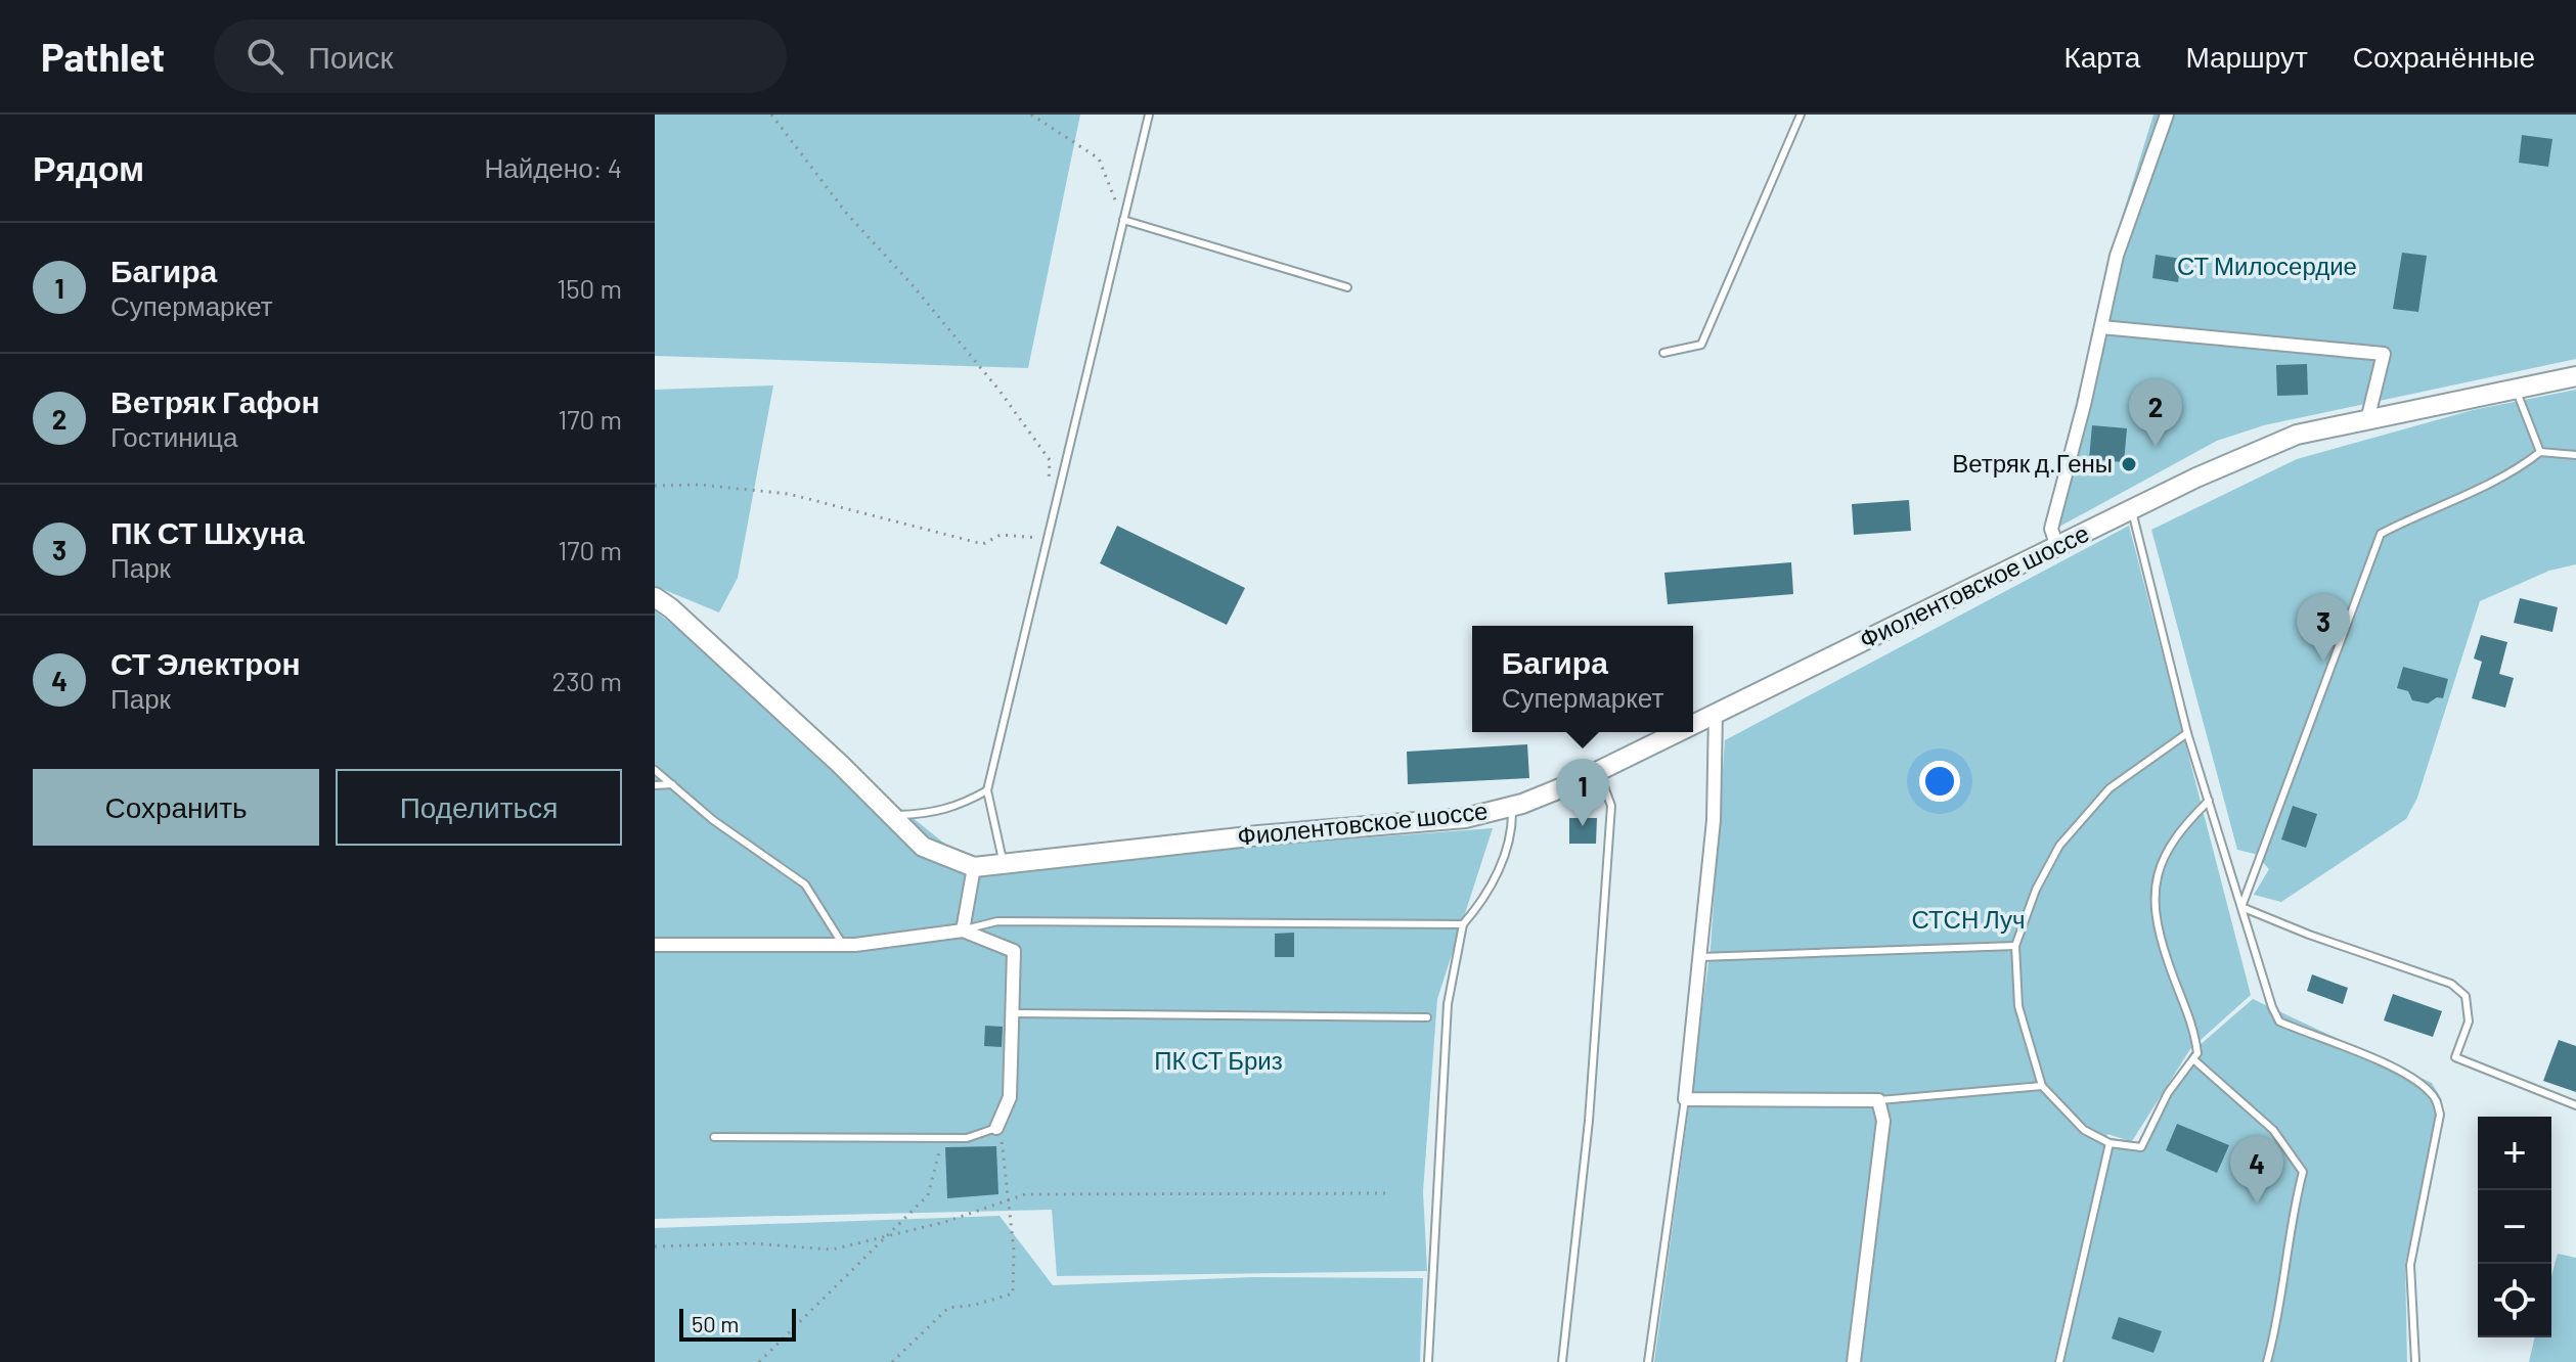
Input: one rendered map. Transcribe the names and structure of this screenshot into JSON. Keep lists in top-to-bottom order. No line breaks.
{"streets":{"main road":["Фиолентовское шоссе"]},"parks":["СТ Милосердие","СТСН Луч","ПК СТ Бриз"],"places":["Ветряк д.Гены"],"scale_bar":"50 m","page":{"header":"Pathlet","search":"Поиск","nav":["Карта","Маршрут","Сохранённые"],"heading":["Рядом","Найдено: 4"],"list":[{"mark":"1","name":"Багира","note":"Супермаркет","value":"150 m"},{"mark":"2","name":"Ветряк Гафон","note":"Гостиница","value":"170 m"},{"mark":"3","name":"ПК СТ Шхуна","note":"Парк","value":"170 m"},{"mark":"4","name":"СТ Электрон","note":"Парк","value":"230 m"}],"pins":["2","3","1","4"],"popup":["Багира","Супермаркет"],"buttons":["Сохранить","Поделиться"],"map_buttons":["+","−"],"scale":"50 m"}}
